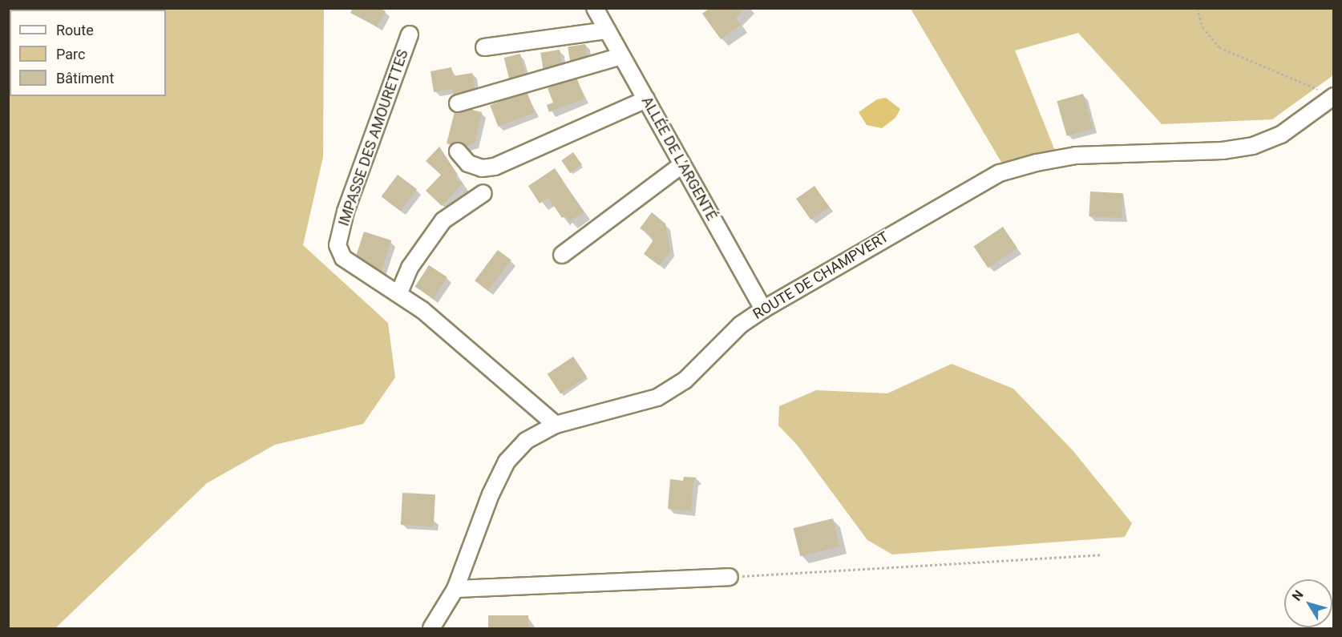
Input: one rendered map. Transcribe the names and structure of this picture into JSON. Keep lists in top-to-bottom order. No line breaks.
{"streets":{"street":["IMPASSE DES AMOURETTES","ALLÉE DE L'ARGENTÉ","ROUTE DE CHAMPVERT"]},"crossings":[["IMPASSE DES AMOURETTES","ROUTE DE CHAMPVERT"],["ALLÉE DE L'ARGENTÉ","ROUTE DE CHAMPVERT"]],"legend":["Route","Parc","Bâtiment"],"north":"top left"}
